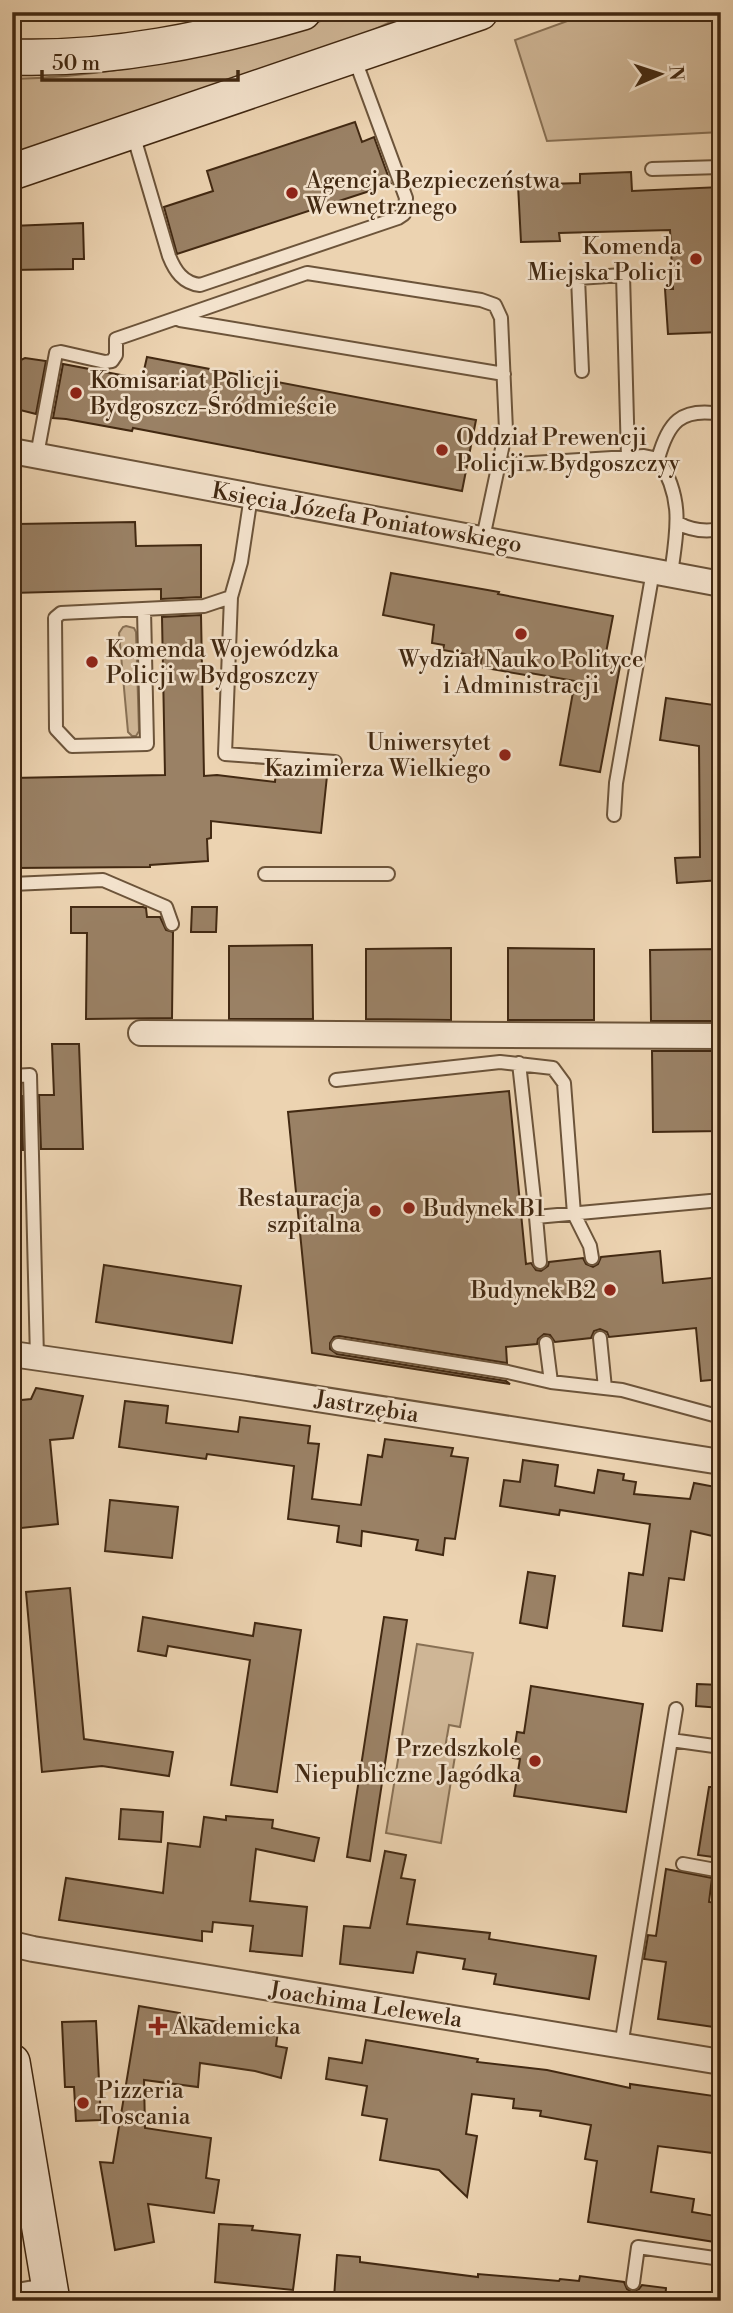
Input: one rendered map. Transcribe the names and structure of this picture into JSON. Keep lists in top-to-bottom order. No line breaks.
{"streets":{"street":["Księcia Józefa Poniatowskiego","Jastrzębia","Joachima Lelewela"]},"places":{"other":["Agencja Bezpieczeństwa Wewnętrznego","Komenda Miejska Policji","Komisariat Policji Bydgoszcz-Śródmieście","Oddział Prewencji Policji w Bydgoszczyy","Wydział Nauk o Polityce i Administracji","Komenda Wojewódzka Policji w Bydgoszczy","Uniwersytet Kazimierza Wielkiego","Budynek B1","Restauracja szpitalna","Budynek B2","Przedszkole Niepubliczne Jagódka","Pizzeria Toscania"],"health":["Akademicka"]},"scale_bar":"50 m","north":"right"}
